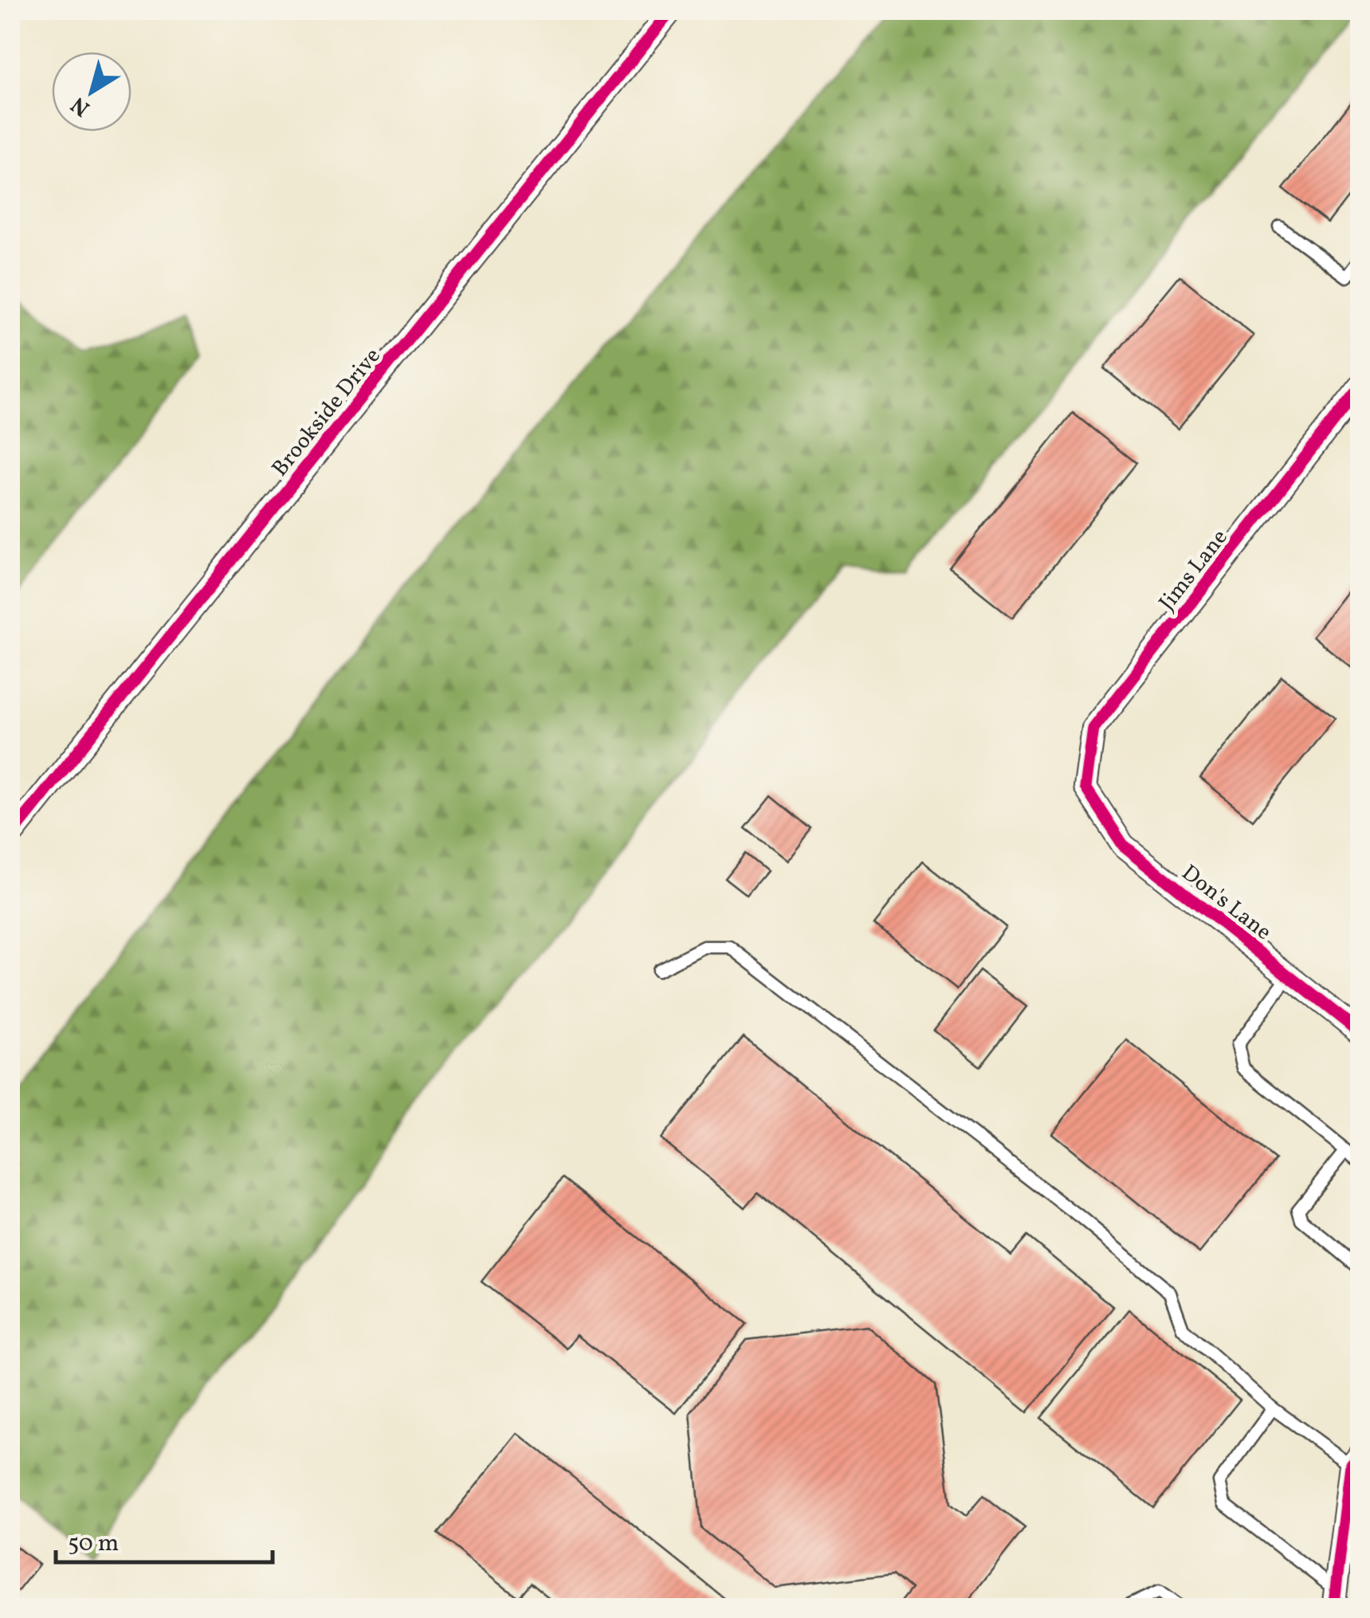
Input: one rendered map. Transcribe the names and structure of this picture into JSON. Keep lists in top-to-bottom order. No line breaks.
{"streets":{"street":["Brookside Drive","Jims Lane","Don's Lane"]},"crossings":[["Jims Lane","Don's Lane"]],"scale_bar":"50 m","north":"bottom left"}
